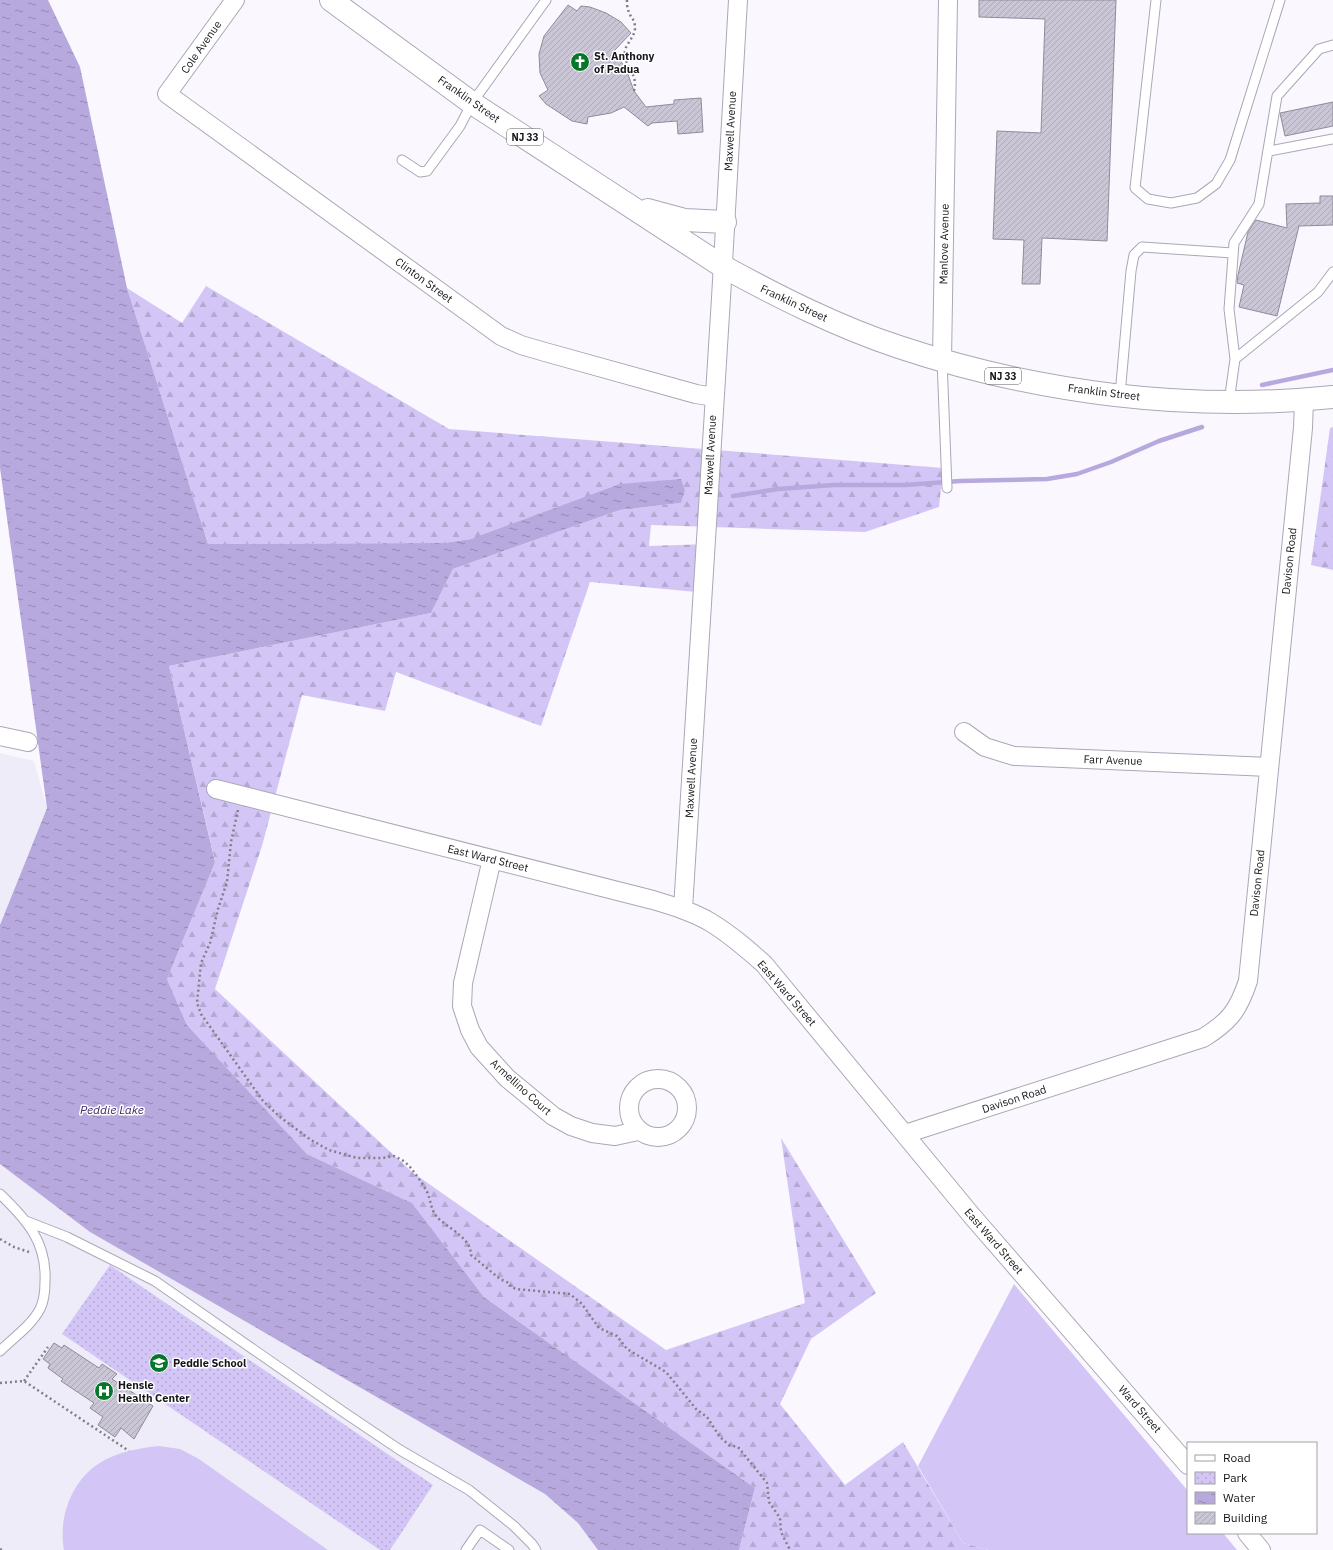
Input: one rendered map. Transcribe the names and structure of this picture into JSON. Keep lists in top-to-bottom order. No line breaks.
{"streets":{"main road":["Franklin Street","NJ 33"],"street":["Cole Avenue","Maxwell Avenue","Manlove Avenue","Clinton Street","Davison Road","Farr Avenue","East Ward Street","Armellino Court","Ward Street"]},"crossings":[["Cole Avenue","Clinton Street"],["Franklin Street","Maxwell Avenue"],["Franklin Street","Manlove Avenue"],["Franklin Street","Davison Road"],["Maxwell Avenue","Clinton Street"],["Maxwell Avenue","East Ward Street"],["Davison Road","Farr Avenue"],["Davison Road","East Ward Street"],["East Ward Street","Armellino Court"],["East Ward Street","Ward Street"]],"water":["Peddie Lake"],"places":{"church":["St. Anthony of Padua"],"school or university":["Peddie School"],"hospital":["Hensle Health Center"]},"legend":["Road","Park","Water","Building"]}
